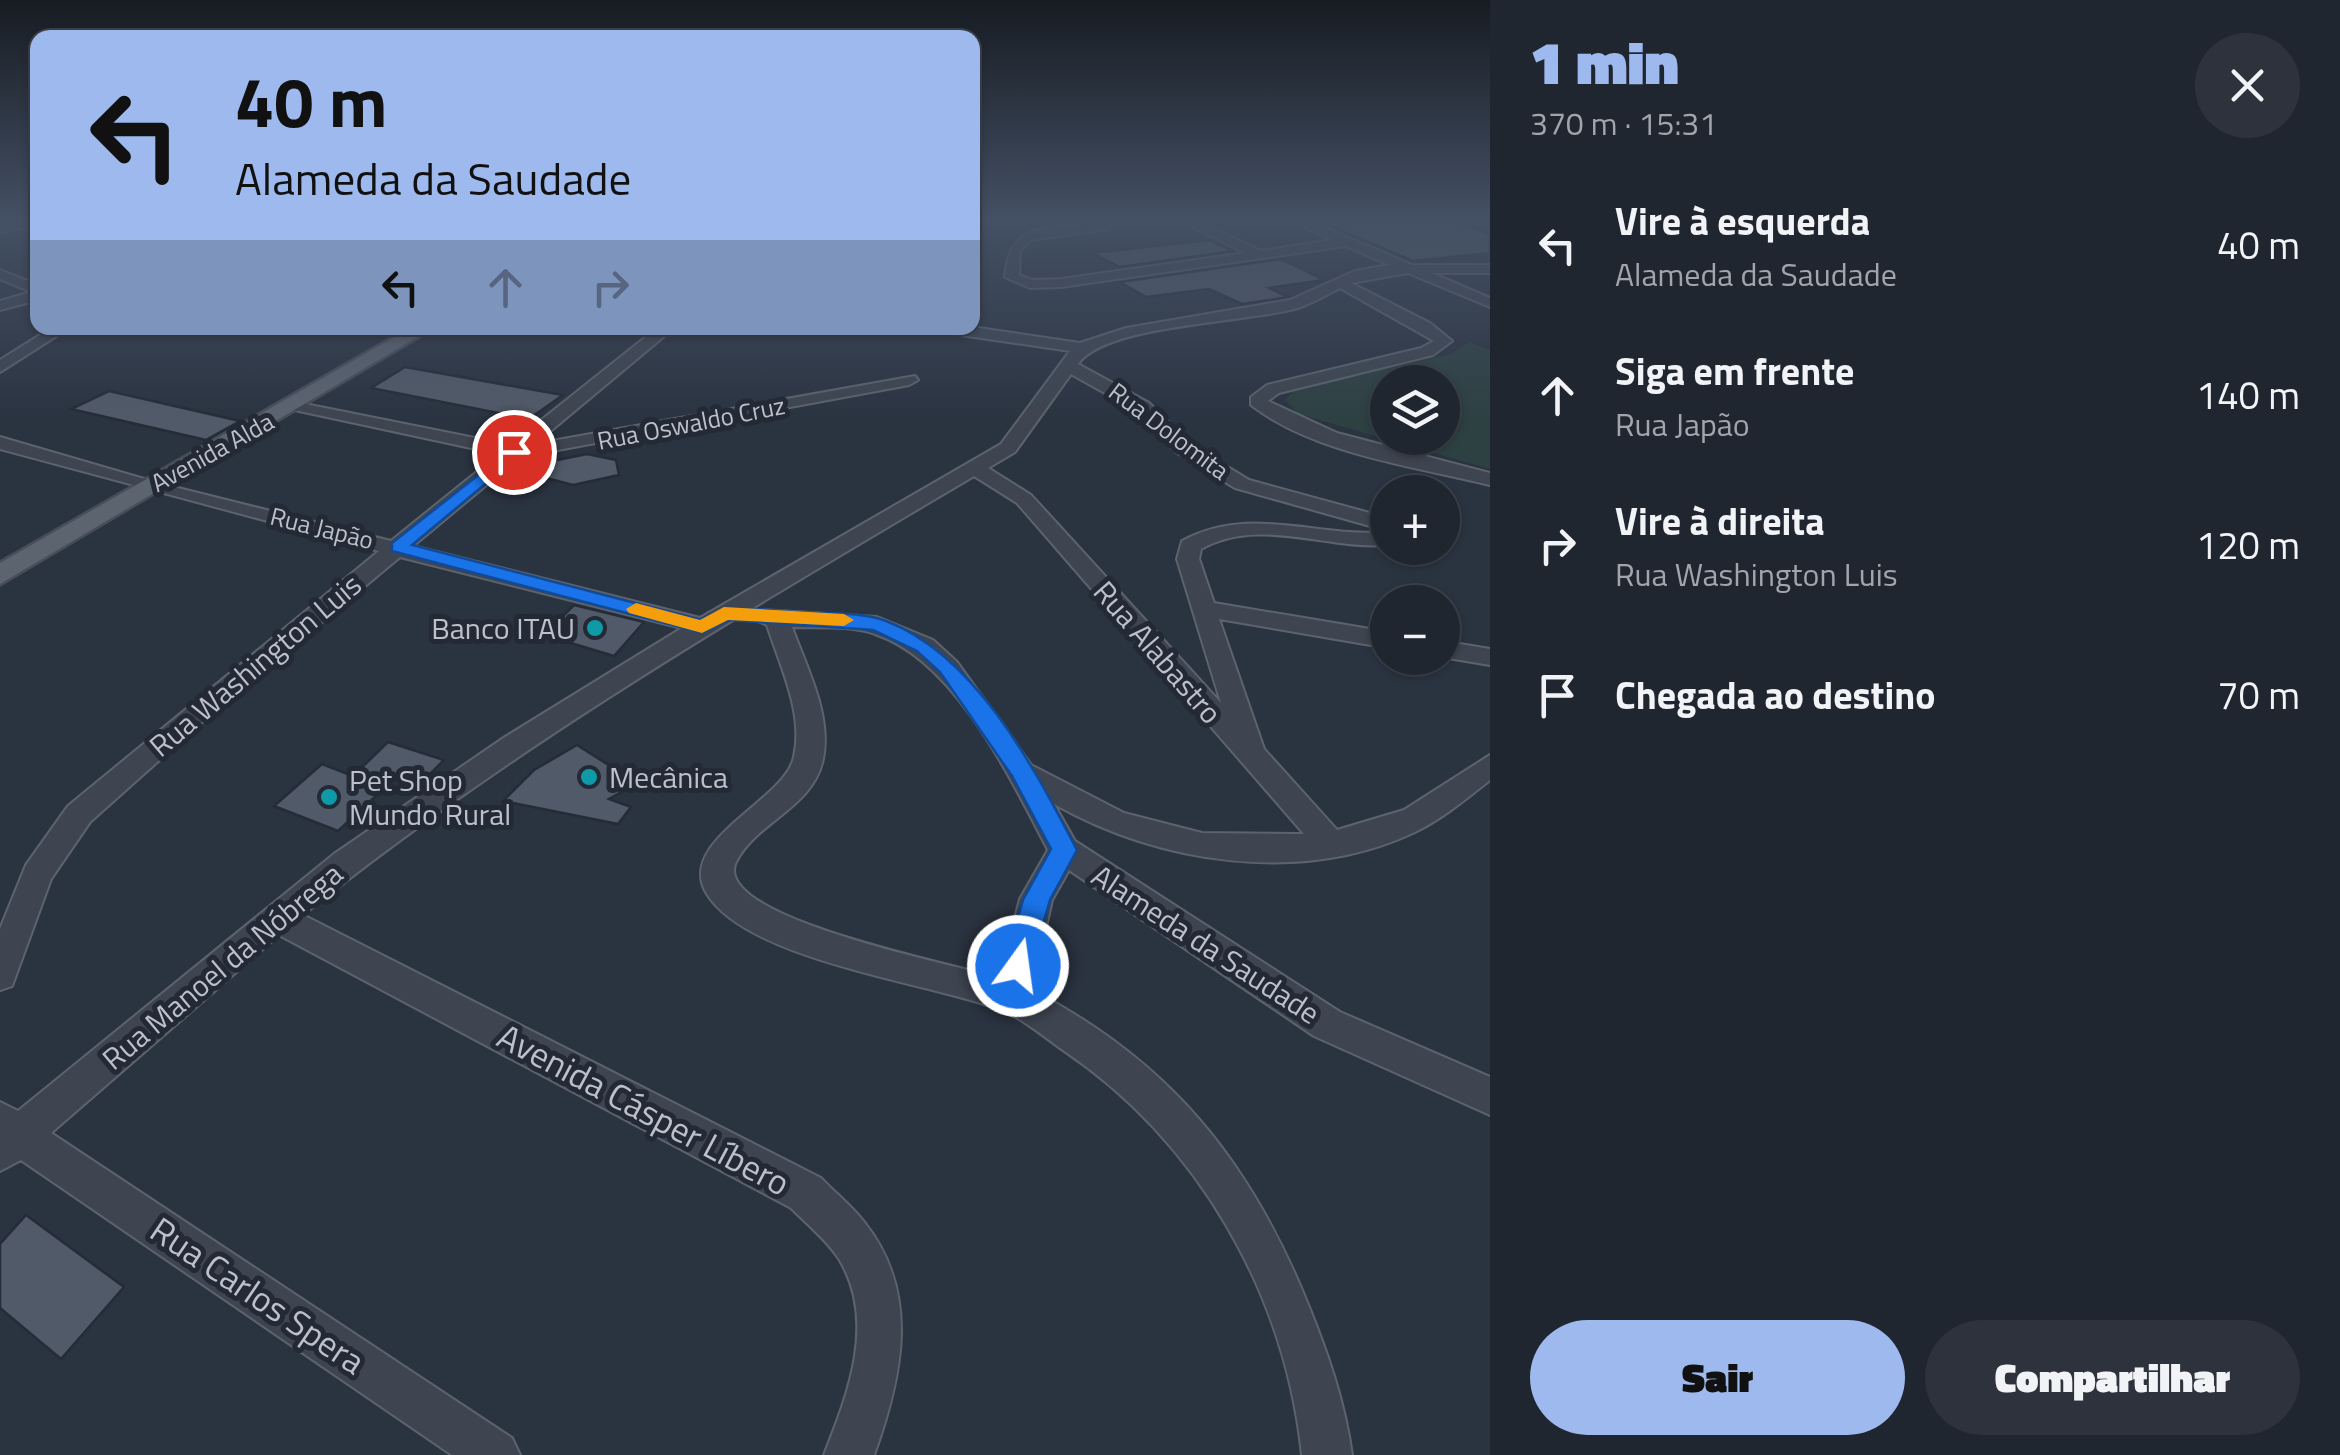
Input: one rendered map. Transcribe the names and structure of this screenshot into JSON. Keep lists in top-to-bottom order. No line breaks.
{"streets":{"main road":["Avenida Alda"],"street":["Rua Oswaldo Cruz","Rua Dolomita","Rua Japão","Rua Alabastro","Rua Washington Luis","Alameda da Saudade","Rua Manoel da Nóbrega","Avenida Cásper Líbero","Rua Carlos Spera"]},"crossings":[["Rua Oswaldo Cruz","Avenida Alda"],["Rua Oswaldo Cruz","Rua Washington Luis"],["Rua Dolomita","Rua Alabastro"],["Rua Dolomita","Rua Manoel da Nóbrega"],["Avenida Alda","Rua Japão"],["Rua Japão","Rua Washington Luis"],["Rua Japão","Alameda da Saudade"],["Rua Japão","Rua Manoel da Nóbrega"],["Rua Alabastro","Rua Manoel da Nóbrega"],["Alameda da Saudade","Rua Manoel da Nóbrega"],["Rua Manoel da Nóbrega","Avenida Cásper Líbero"],["Rua Manoel da Nóbrega","Rua Carlos Spera"]],"places":["Banco ITAU","Mecânica","Pet Shop Mundo Rural"],"page":{"heading":["1 min","370 m · 15:31"],"turn":["40 m","Alameda da Saudade"],"list":[{"name":"Vire à esquerda","note":"Alameda da Saudade","value":"40 m"},{"name":"Siga em frente","note":"Rua Japão","value":"140 m"},{"name":"Vire à direita","note":"Rua Washington Luis","value":"120 m"},{"name":"Chegada ao destino","value":"70 m"}],"map_buttons":["+","−"],"buttons":["Sair","Compartilhar"]}}
